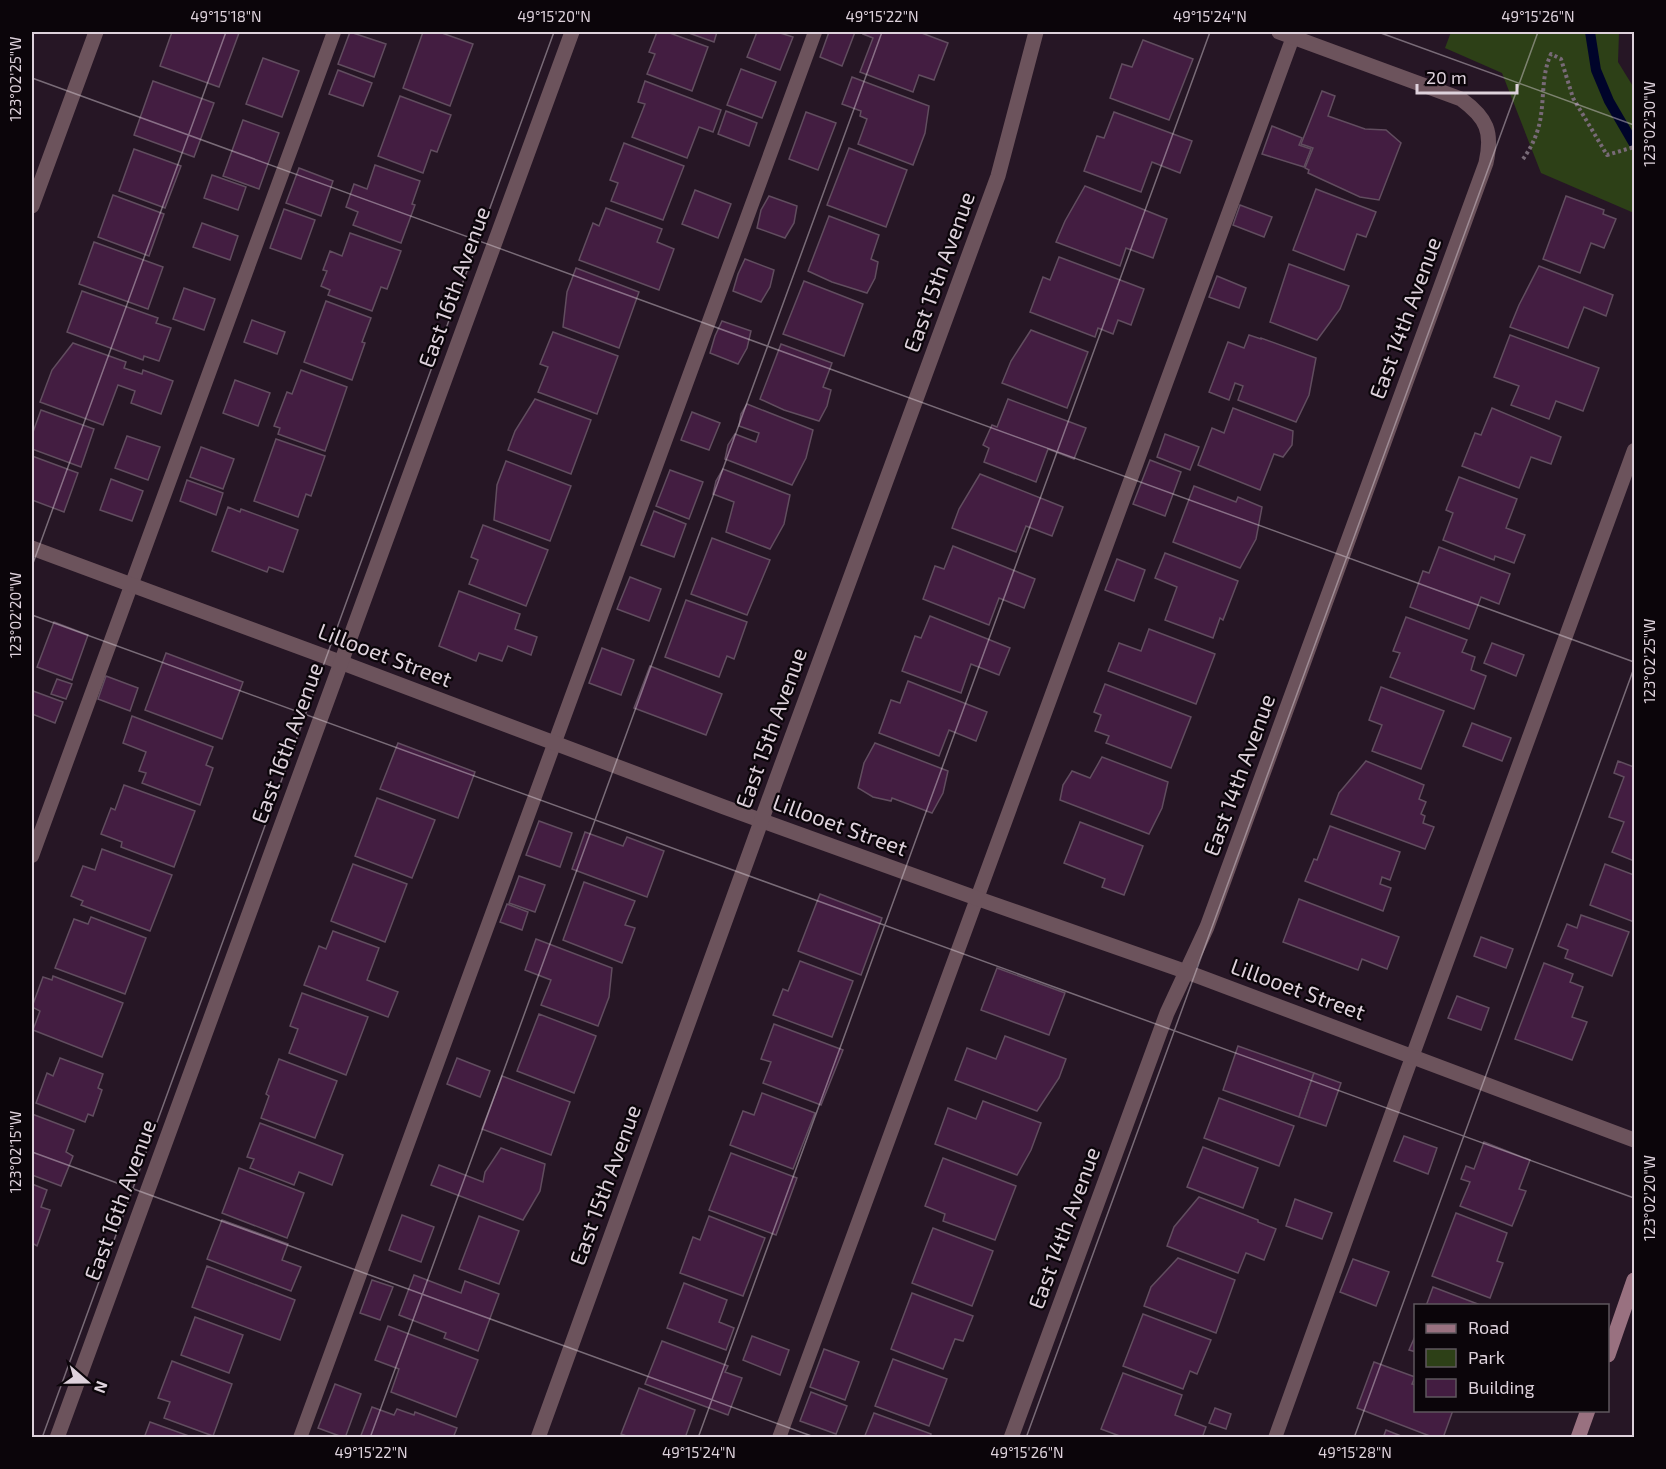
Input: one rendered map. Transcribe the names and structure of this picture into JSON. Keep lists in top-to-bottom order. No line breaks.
{"streets":{"street":["East 15th Avenue","East 16th Avenue","East 14th Avenue","Lillooet Street"]},"crossings":[["East 15th Avenue","Lillooet Street"],["East 16th Avenue","Lillooet Street"],["East 14th Avenue","Lillooet Street"]],"legend":["Road","Park","Building"],"scale_bar":"20 m","north":"right","coordinates":["49°15'18\"N","49°15'20\"N","49°15'22\"N","49°15'24\"N","49°15'26\"N","123°02'25\"W","123°02'30\"W","123°02'20\"W","123°02'15\"W","49°15'28\"N"]}
